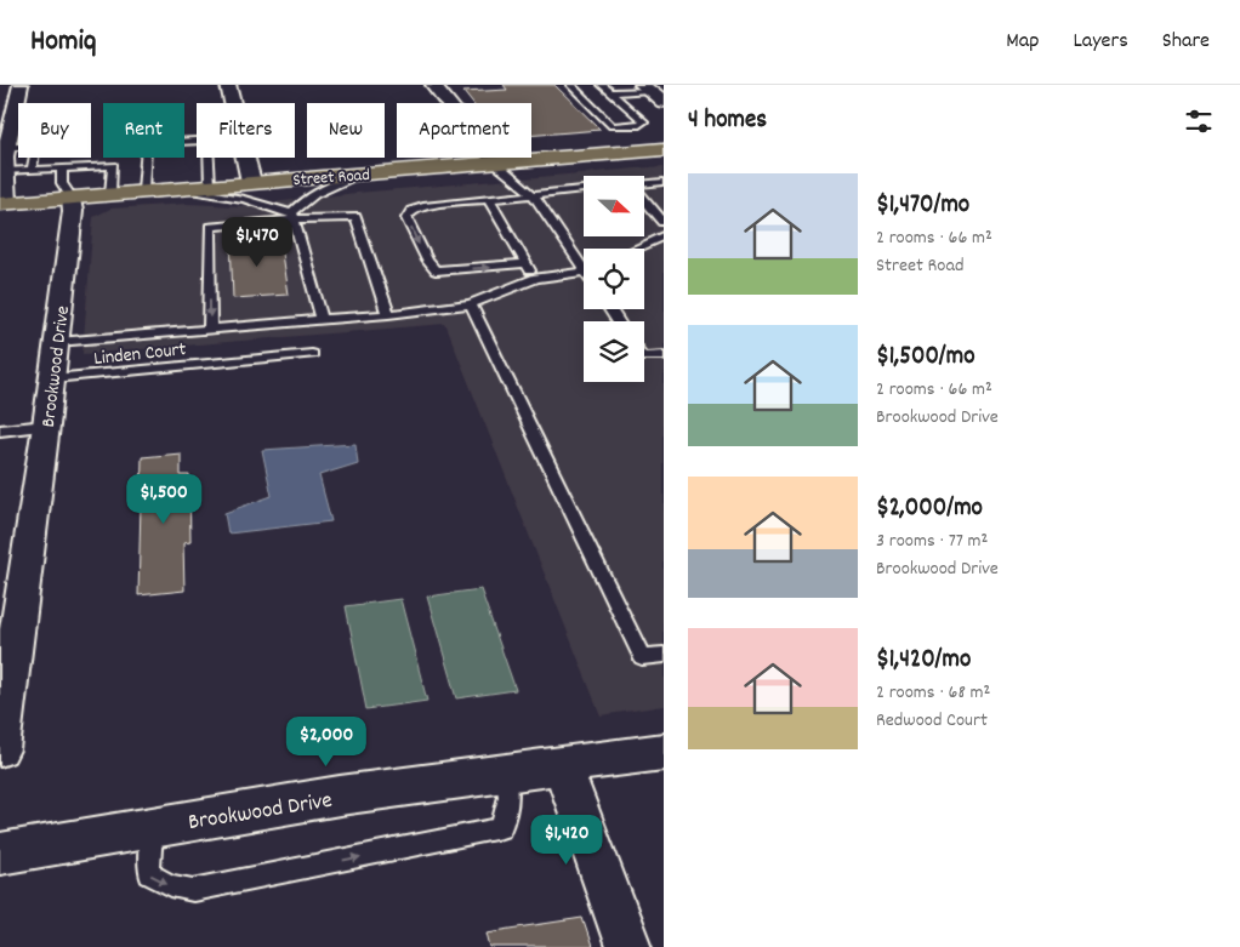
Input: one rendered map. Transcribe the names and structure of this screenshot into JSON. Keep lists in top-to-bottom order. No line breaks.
{"streets":{"main road":["Street Road"],"street":["Brookwood Drive"],"lane":["Linden Court"]},"crossings":[["Street Road","Brookwood Drive"],["Linden Court","Brookwood Drive"]],"north":"right","page":{"header":"Homiq","nav":["Map","Layers","Share"],"heading":"4 homes","chip":["Buy","Rent","Filters","New","Apartment"],"list":[{"name":"$1,470/mo","note":"2 rooms · 66 m² · Street Road"},{"name":"$1,500/mo","note":"2 rooms · 66 m² · Brookwood Drive"},{"name":"$2,000/mo","note":"3 rooms · 77 m² · Brookwood Drive"},{"name":"$1,420/mo","note":"2 rooms · 68 m² · Redwood Court"}],"price":["$1,470","$1,500","$2,000","$1,420"]}}
